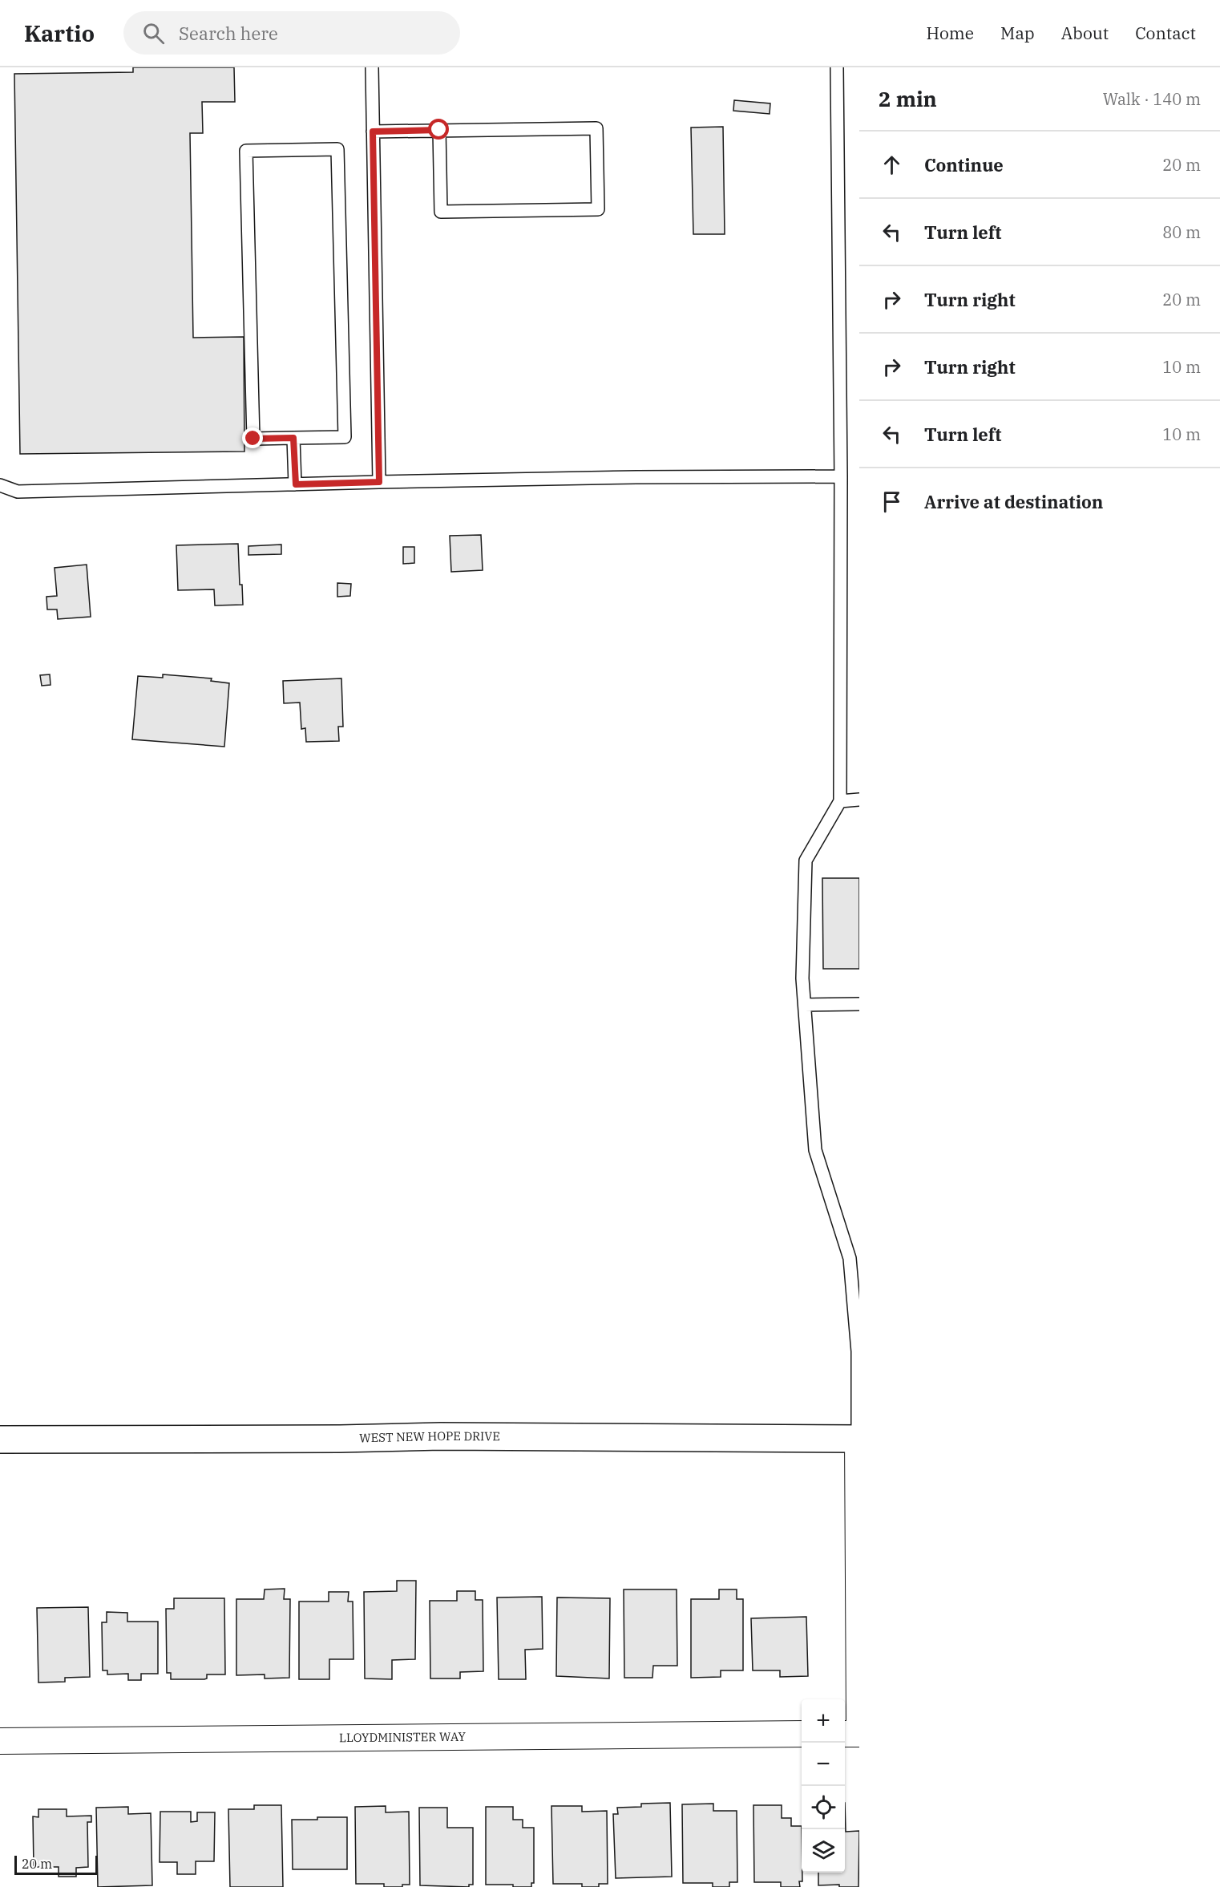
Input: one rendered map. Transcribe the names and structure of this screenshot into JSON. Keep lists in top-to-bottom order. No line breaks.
{"streets":{"main road":["WEST NEW HOPE DRIVE"],"street":["LLOYDMINISTER WAY"]},"scale_bar":"20 m","page":{"header":"Kartio","search":"Search here","nav":["Home","Map","About","Contact"],"heading":["2 min","Walk · 140 m"],"list":[["Continue","20 m"],["Turn left","80 m"],["Turn right","20 m"],["Turn right","10 m"],["Turn left","10 m"],"Arrive at destination"],"map_buttons":["+","−"],"scale":"20 m"}}
